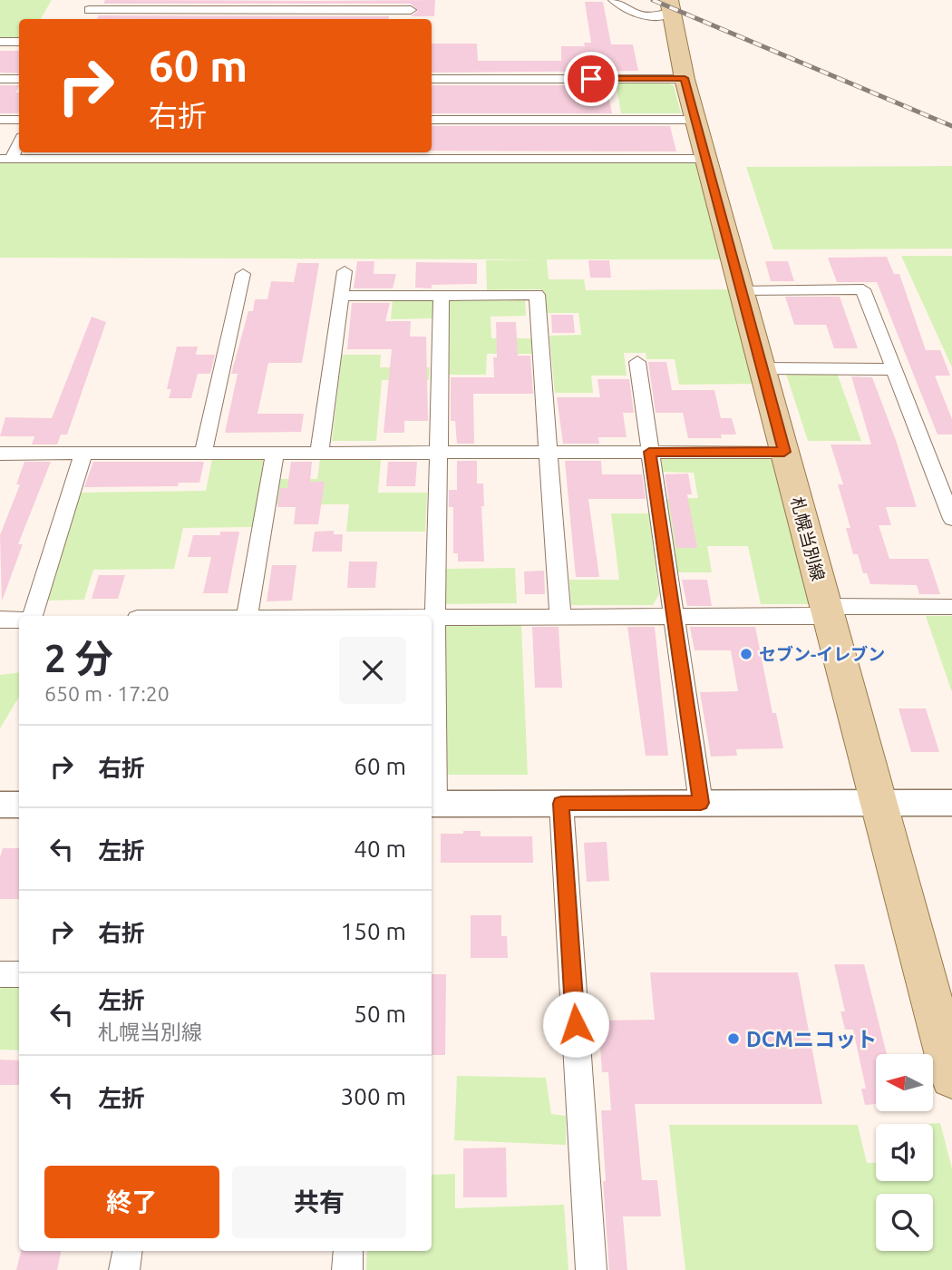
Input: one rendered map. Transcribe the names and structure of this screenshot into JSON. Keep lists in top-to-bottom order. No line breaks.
{"streets":{"main road":["札幌当別線"]},"places":["セブン-イレブン","DCMニコット"],"north":"left","page":{"turn":["60 m","右折"],"heading":["2 分","650 m · 17:20"],"list":[{"name":"右折","value":"60 m"},{"name":"左折","value":"40 m"},{"name":"右折","value":"150 m"},{"name":"左折","note":"札幌当別線","value":"50 m"},{"name":"左折","value":"300 m"}],"buttons":["終了","共有"]}}
